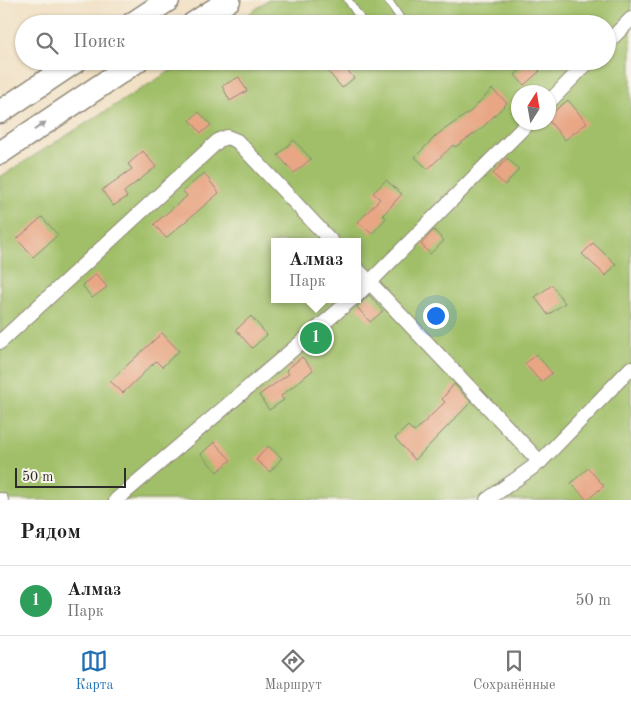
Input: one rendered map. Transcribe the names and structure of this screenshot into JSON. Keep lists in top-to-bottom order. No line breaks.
{"scale_bar":"50 m","north":"top","page":{"search":"Поиск","popup":["Алмаз","Парк"],"pins":"1","scale":"50 m","heading":"Рядом","list":[{"mark":"1","name":"Алмаз","note":"Парк","value":"50 m"}],"nav":["Карта","Маршрут","Сохранённые"]}}
